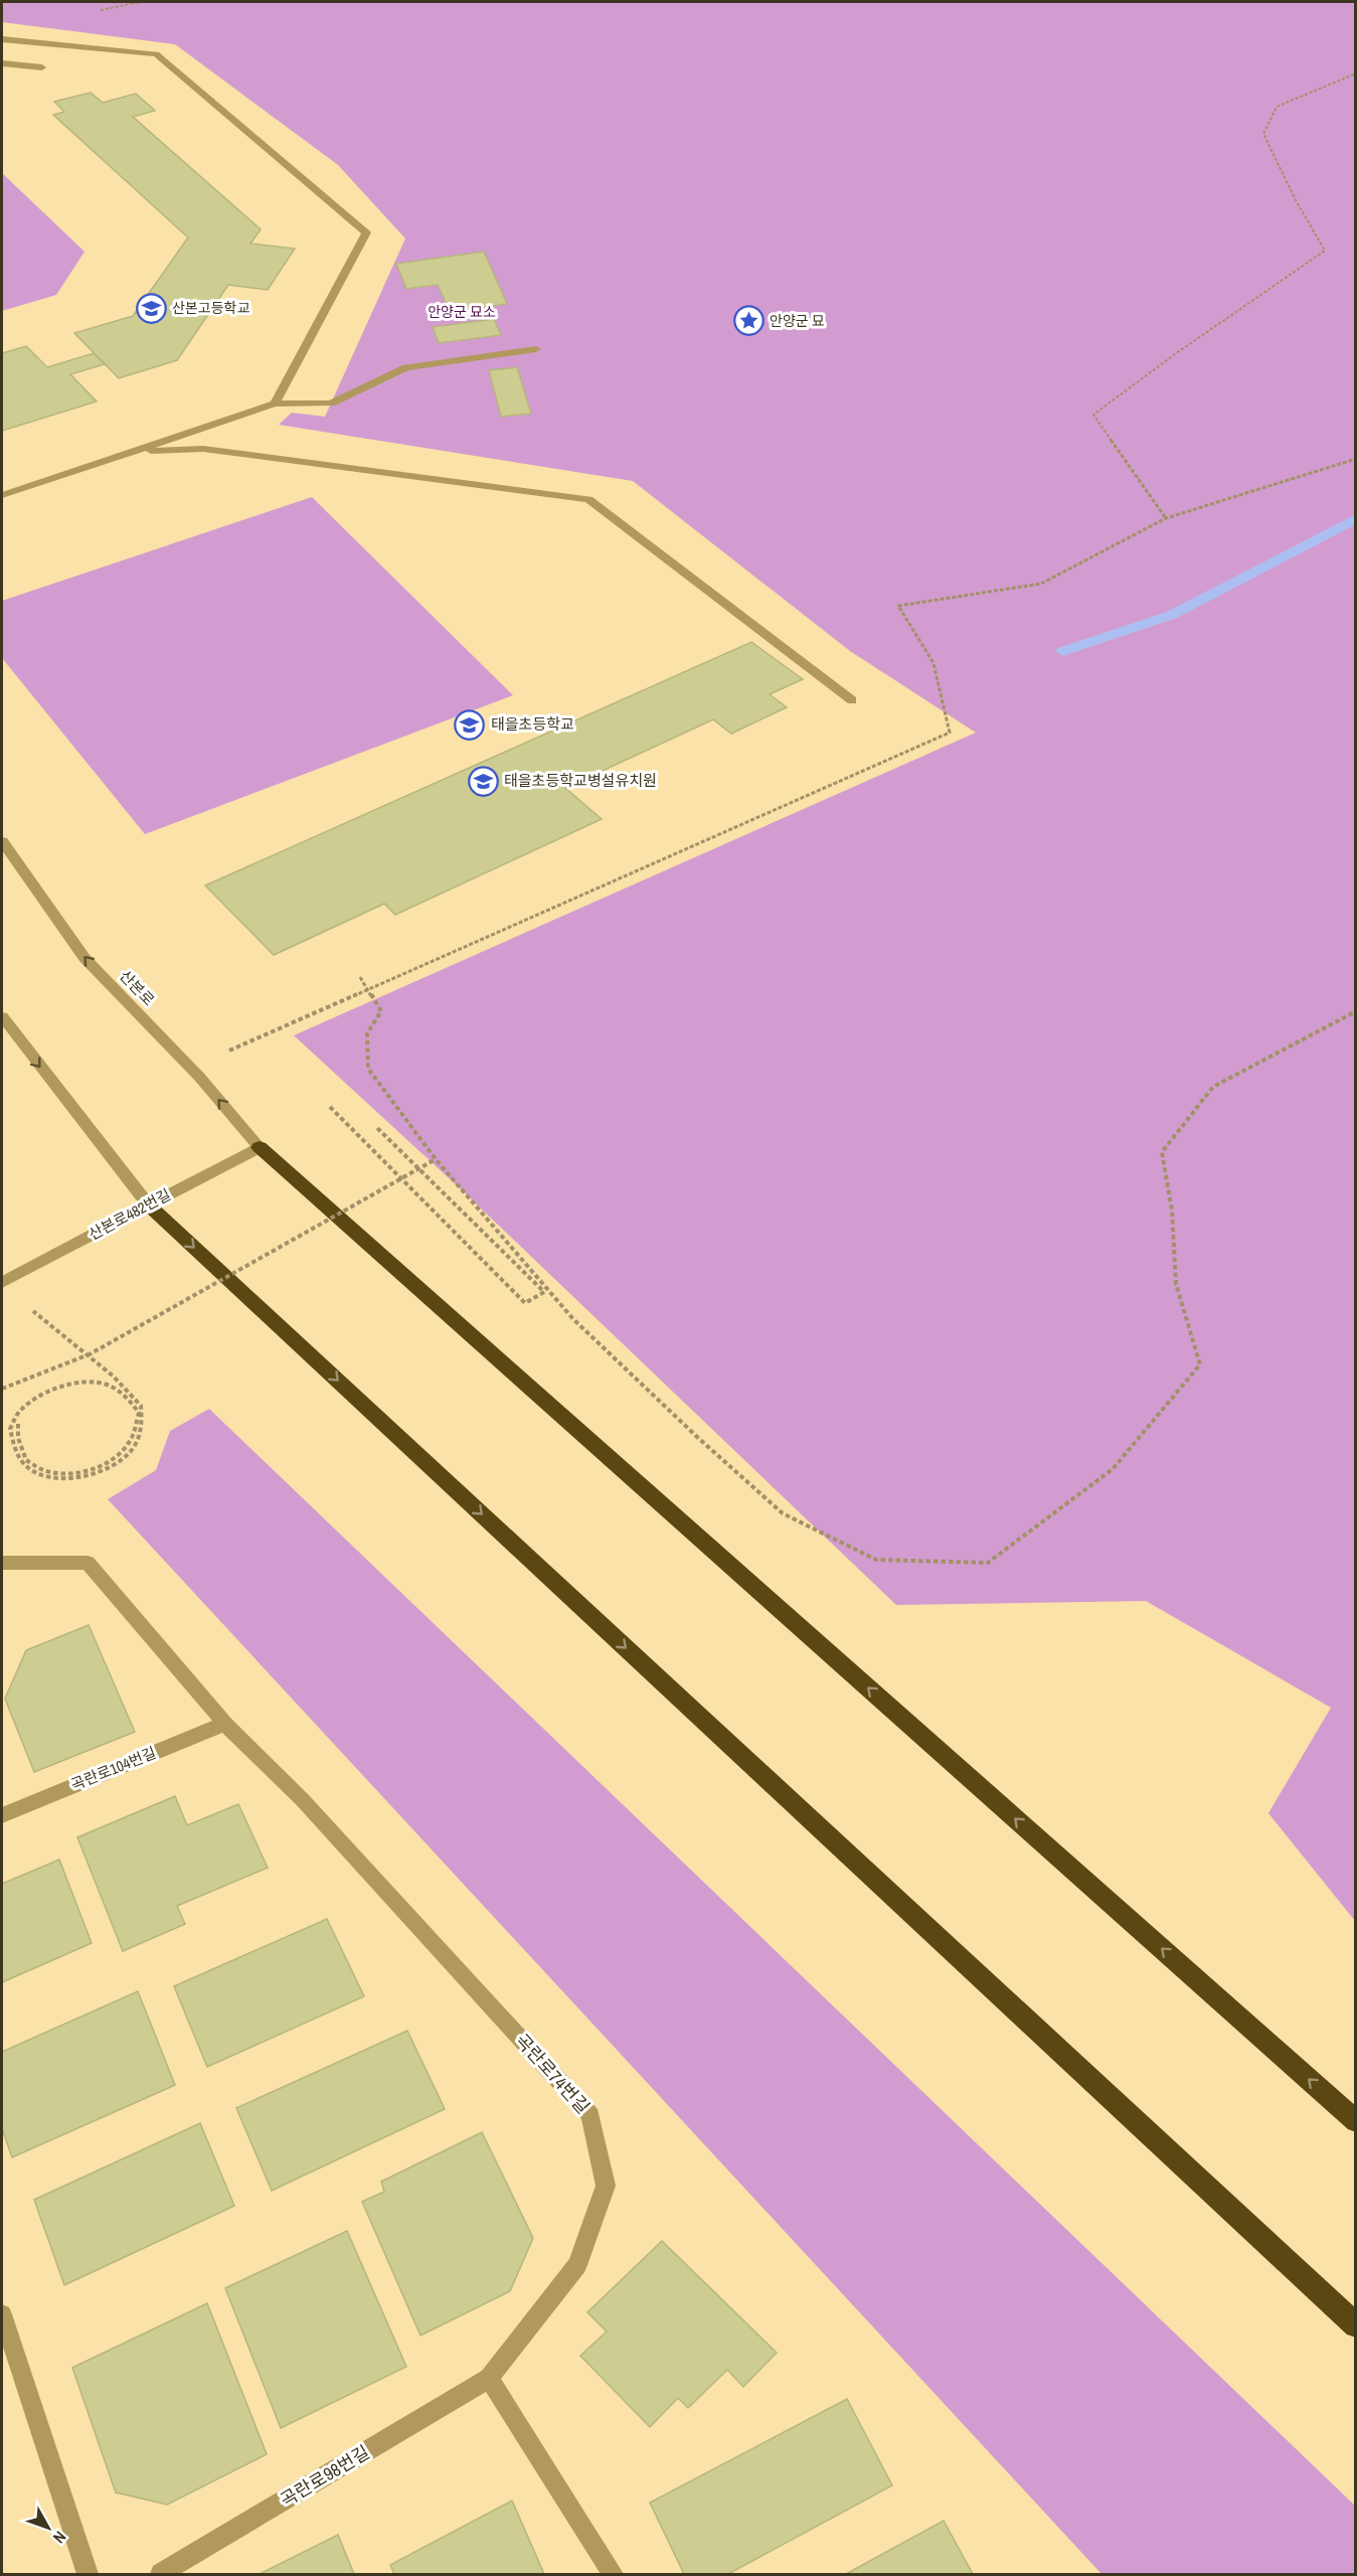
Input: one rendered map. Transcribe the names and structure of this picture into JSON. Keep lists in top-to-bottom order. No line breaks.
{"streets":{"street":["산본로","산본로482번길","곡란로104번길","곡란로74번길","곡란로98번길"]},"crossings":[["산본로","산본로482번길"],["곡란로104번길","곡란로74번길"],["곡란로74번길","곡란로98번길"]],"parks":["안양군 묘소"],"places":{"school or university":["산본고등학교","태을초등학교","태을초등학교병설유치원"],"place":["안양군 묘"]},"north":"bottom right"}
